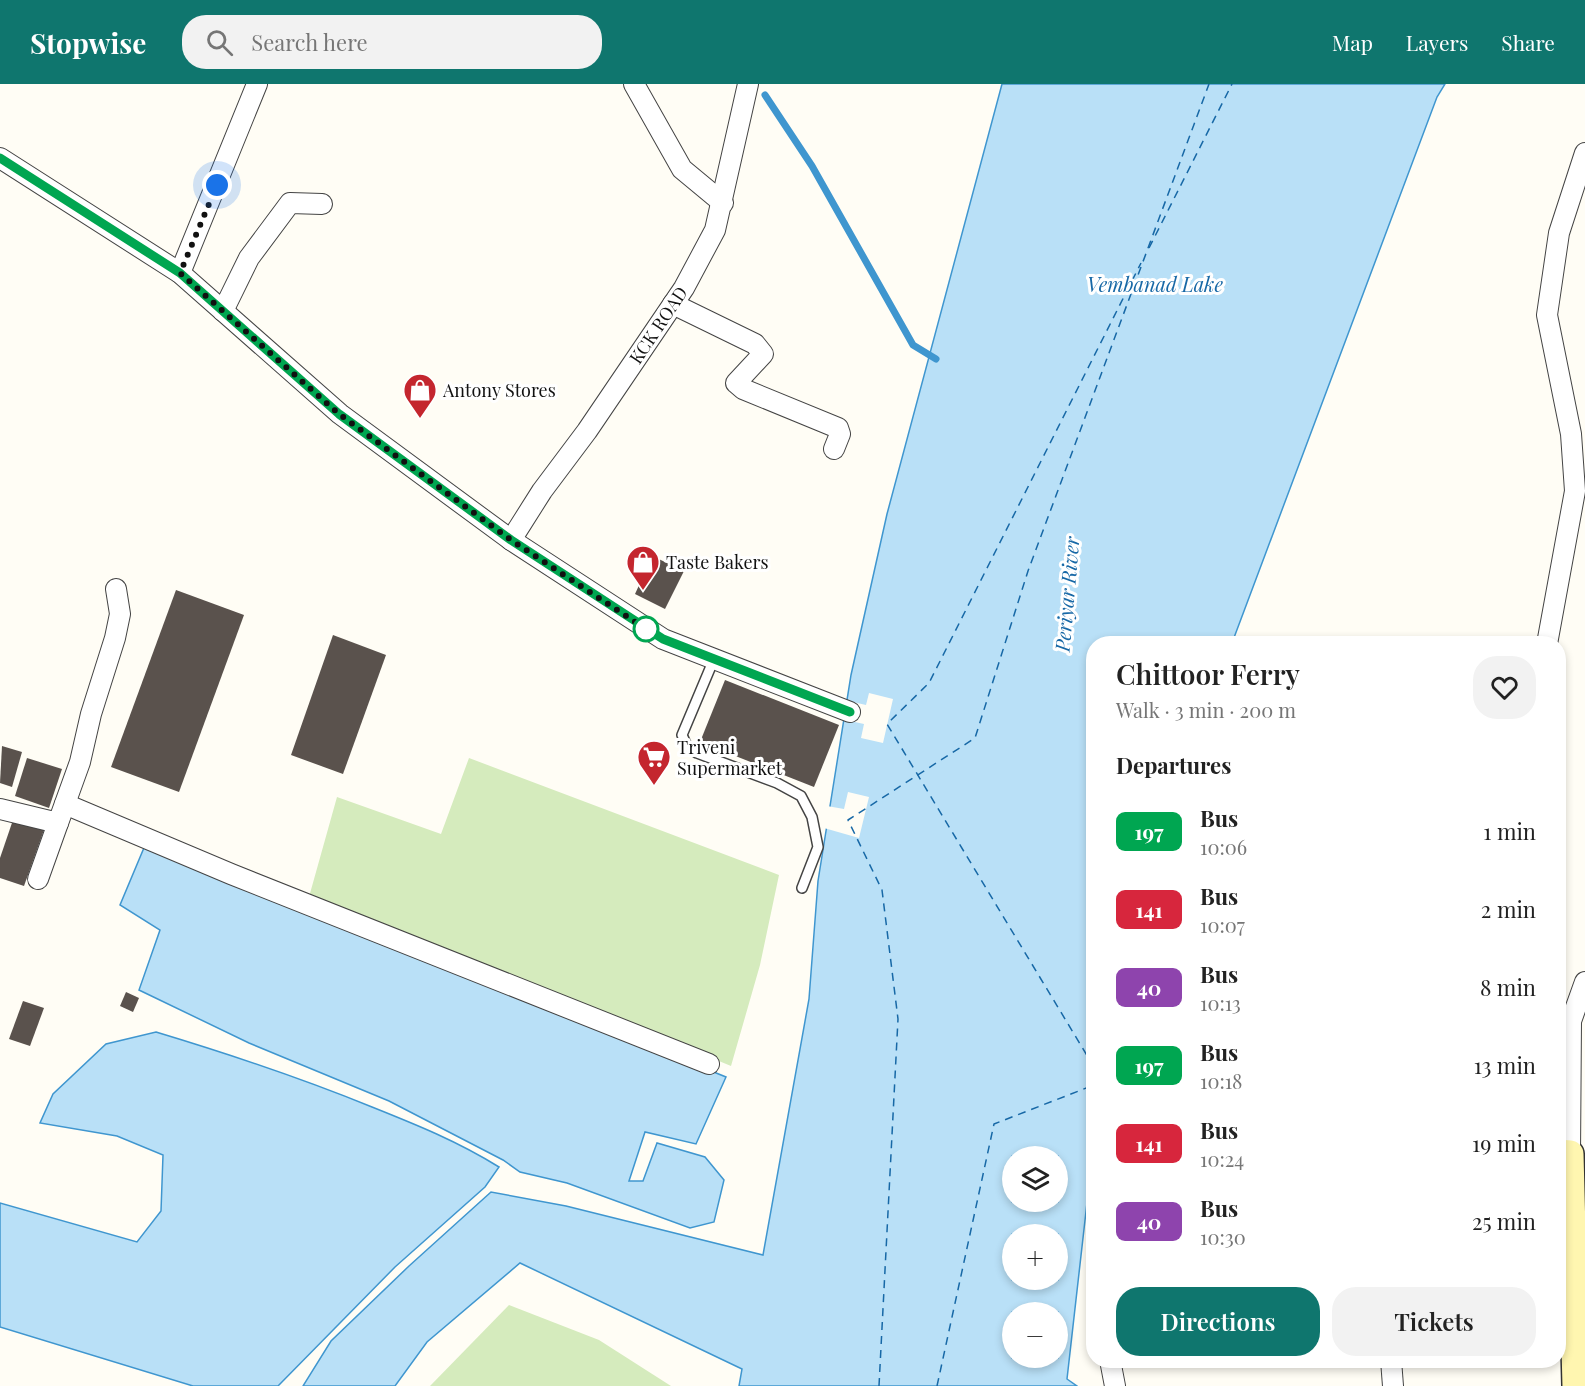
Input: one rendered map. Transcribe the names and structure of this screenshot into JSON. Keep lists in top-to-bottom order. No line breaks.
{"streets":{"street":["KCK ROAD"]},"water":["Vembanad Lake","Periyar River"],"places":{"shop":["Antony Stores","Taste Bakers"],"supermarket":["Triveni Supermarket"]},"lines":["bus line 197"],"page":{"header":"Stopwise","search":"Search here","nav":["Map","Layers","Share"],"heading":[["Chittoor Ferry","Walk · 3 min · 200 m"],"Departures"],"list":[{"mark":"197","name":"Bus","note":"10:06","value":"1 min"},{"mark":"141","name":"Bus","note":"10:07","value":"2 min"},{"mark":"40","name":"Bus","note":"10:13","value":"8 min"},{"mark":"197","name":"Bus","note":"10:18","value":"13 min"},{"mark":"141","name":"Bus","note":"10:24","value":"19 min"},{"mark":"40","name":"Bus","note":"10:30","value":"25 min"}],"map_buttons":["+","−"],"buttons":["Directions","Tickets"]}}
